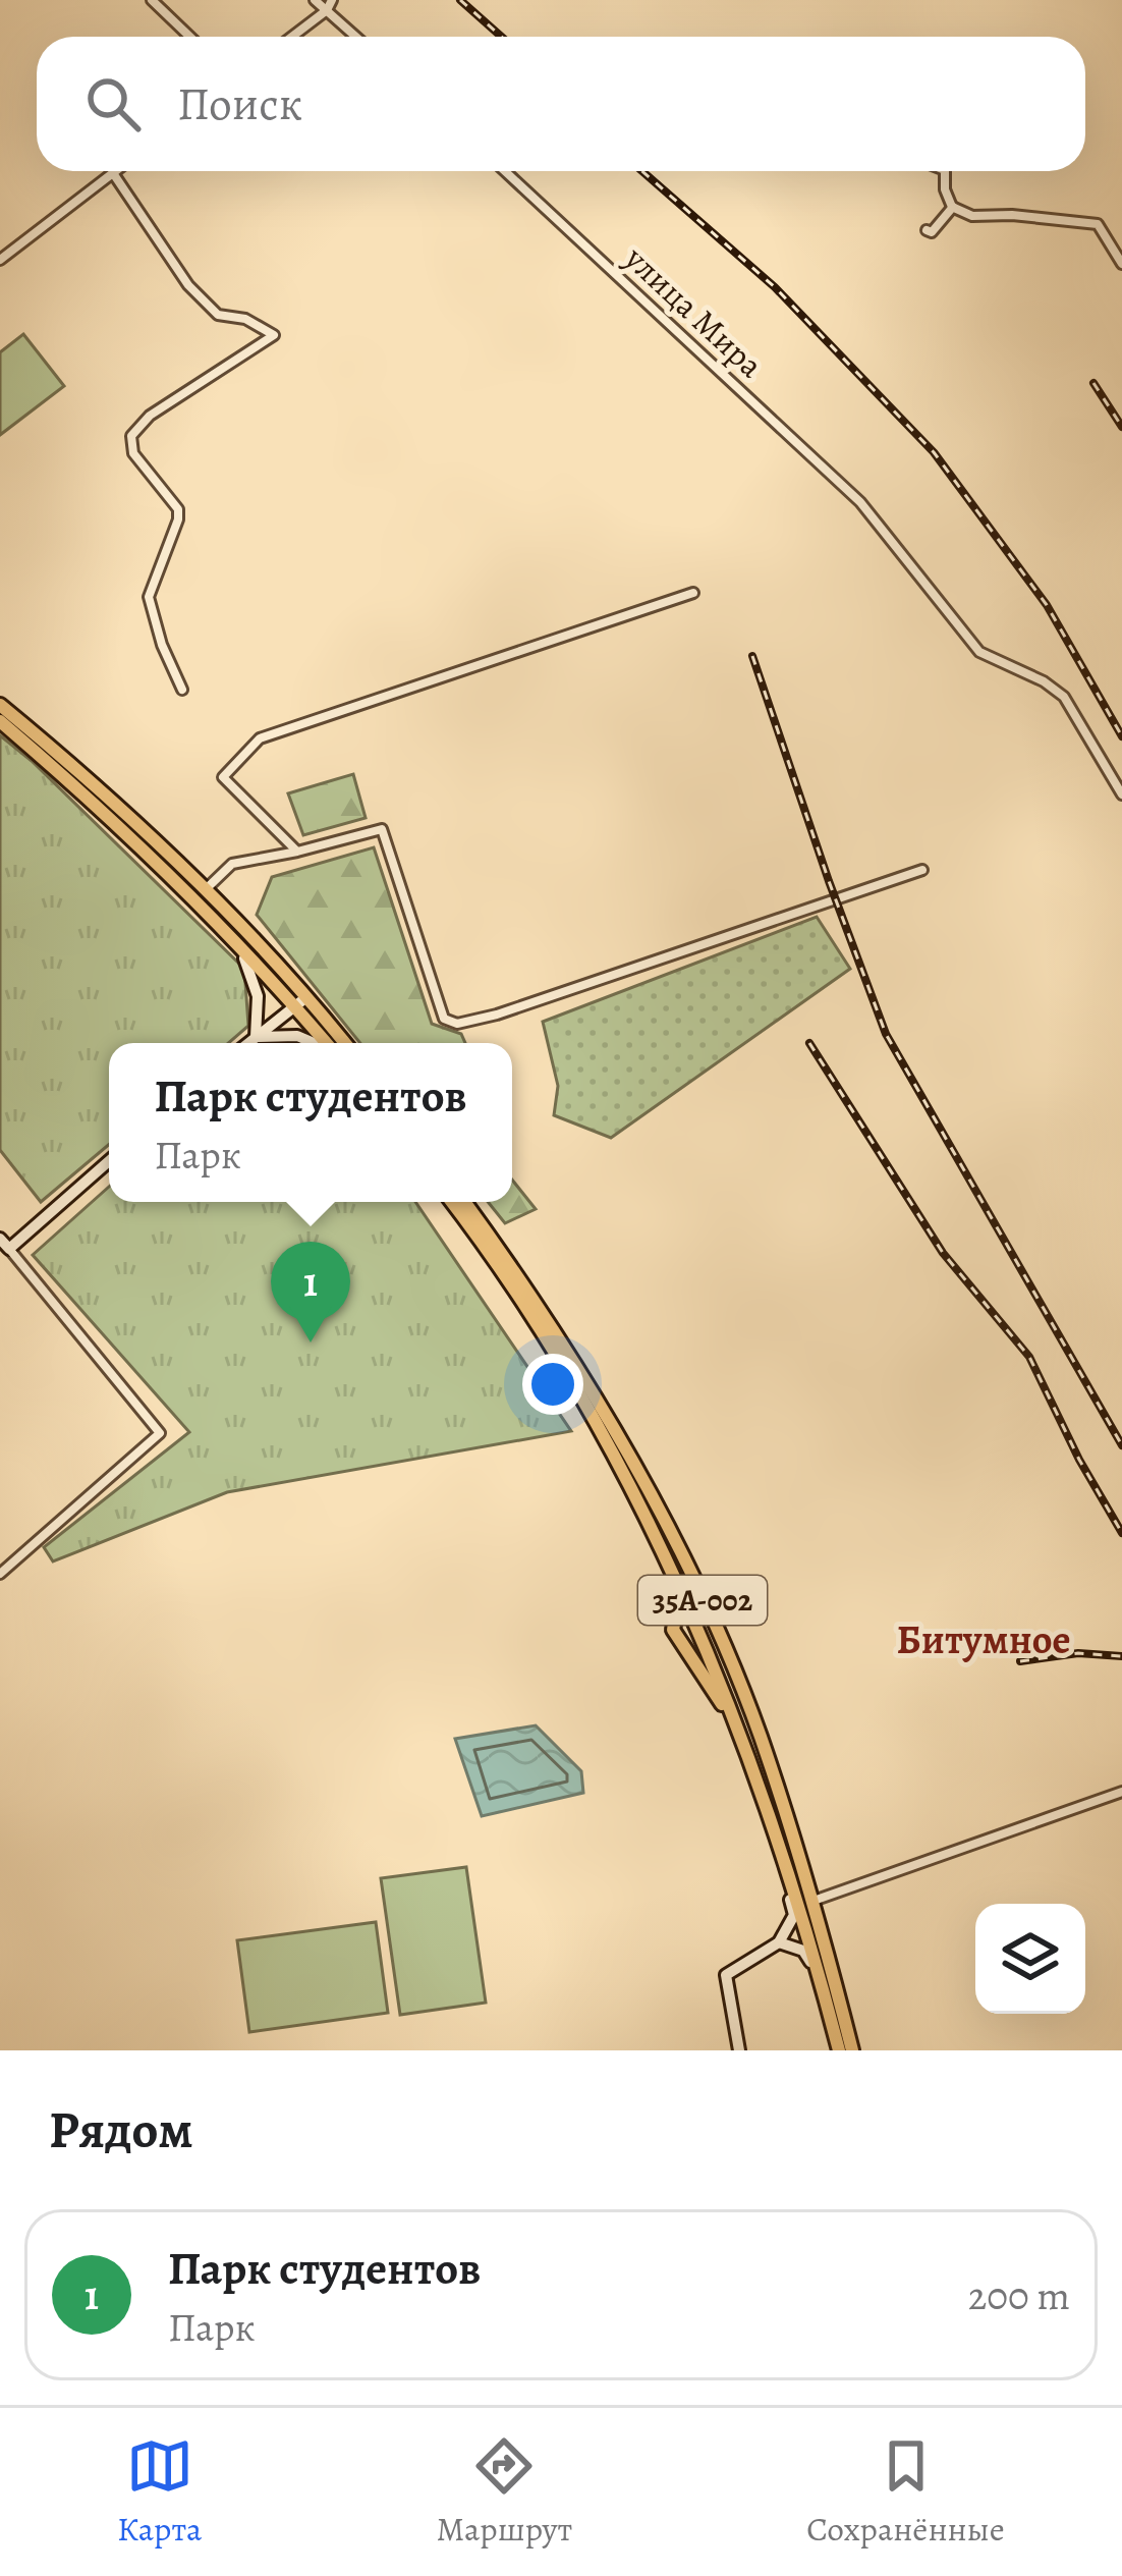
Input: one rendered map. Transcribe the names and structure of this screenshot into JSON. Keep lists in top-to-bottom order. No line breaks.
{"streets":{"main road":["35А-002"],"street":["улица Мира"]},"districts":["Битумное"],"page":{"search":"Поиск","popup":["Парк студентов","Парк"],"pins":"1","heading":"Рядом","list":[{"mark":"1","name":"Парк студентов","note":"Парк","value":"200 m"}],"nav":["Карта","Маршрут","Сохранённые"]}}
